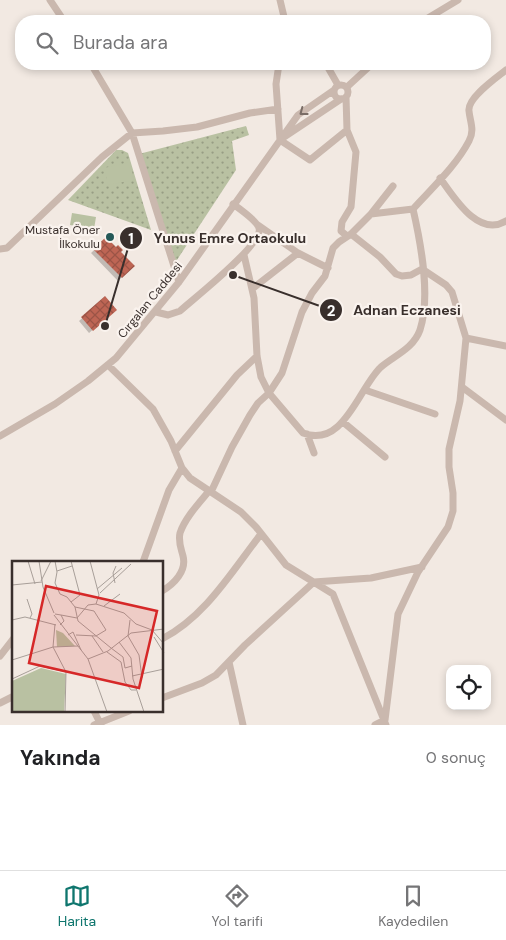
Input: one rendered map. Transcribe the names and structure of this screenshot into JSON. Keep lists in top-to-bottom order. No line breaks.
{"streets":{"street":["Cırgalan Caddesi"]},"places":["Mustafa Öner İlkokulu","Adnan Eczanesi","Yunus Emre Ortaokulu"],"page":{"search":"Burada ara","heading":["Yakında","0 sonuç"],"nav":["Harita","Yol tarifi","Kaydedilen"]}}
